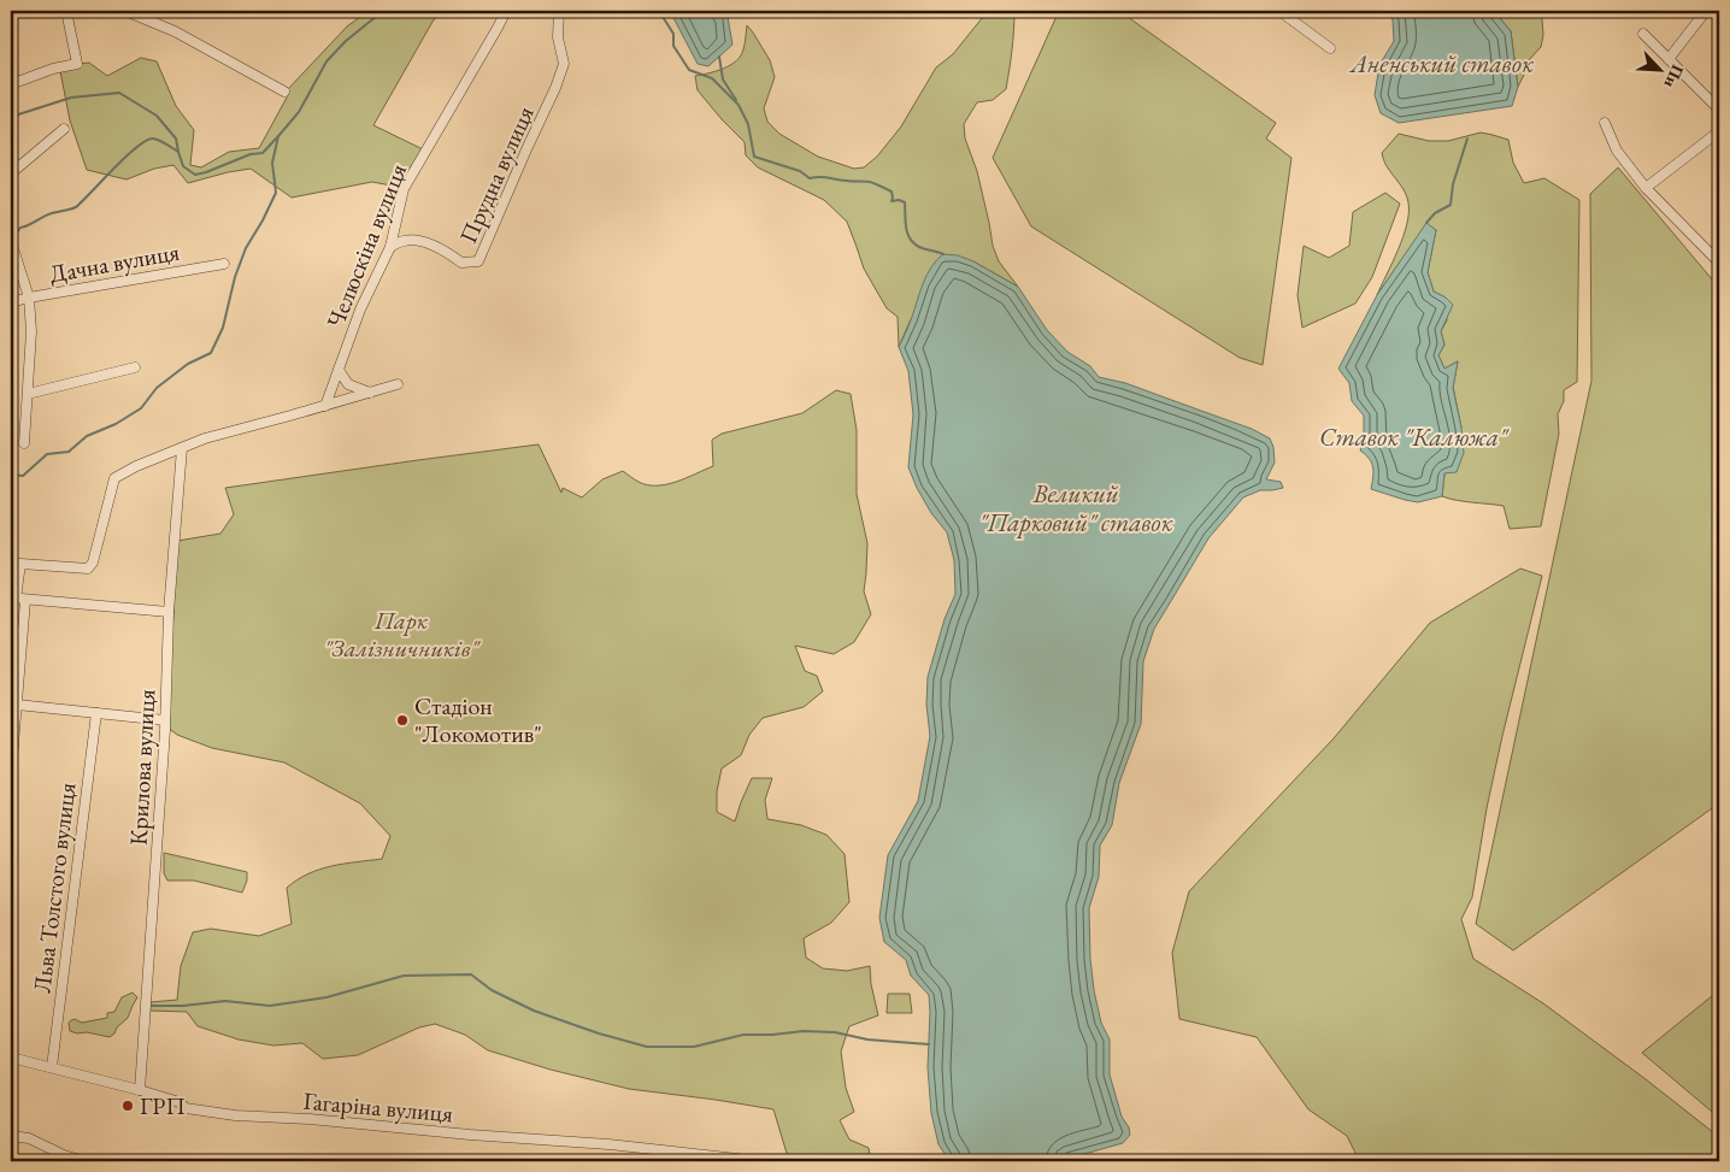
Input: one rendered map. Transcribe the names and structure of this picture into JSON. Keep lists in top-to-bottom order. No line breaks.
{"streets":{"street":["Прудна вулиця","Челюскіна вулиця","Дачна вулиця","Крилова вулиця","Льва Толстого вулиця","Гагаріна вулиця"]},"crossings":[["Прудна вулиця","Челюскіна вулиця"],["Крилова вулиця","Гагаріна вулиця"],["Льва Толстого вулиця","Гагаріна вулиця"]],"water":["Аненський ставок","Ставок \"Калюжа\"","Великий \"Парковий\" ставок"],"parks":["Парк \"Залізничників\""],"places":["Стадіон \"Локомотив\"","ГРП"],"north":"bottom right"}
